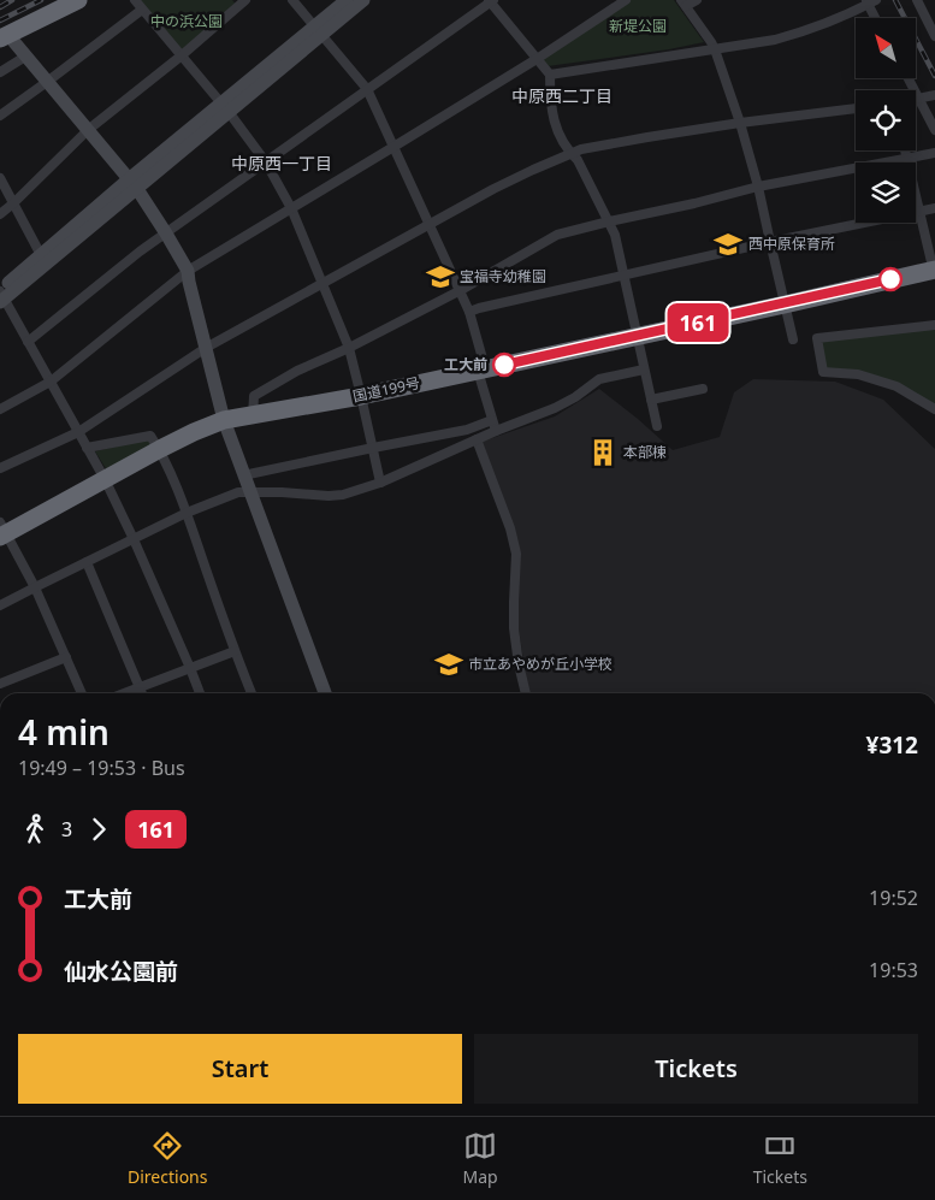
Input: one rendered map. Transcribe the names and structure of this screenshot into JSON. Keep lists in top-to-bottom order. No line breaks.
{"streets":{"highway":["国道199号"]},"districts":["中原西二丁目","中原西一丁目"],"parks":["中の浜公園","新堤公園"],"places":{"school or university":["西中原保育所","宝福寺幼稚園","市立あやめが丘小学校"],"other":["工大前"],"building":["本部棟"]},"lines":["bus line 161"],"north":"top left","page":{"on_map":"161","heading":["4 min","19:49 – 19:53 · Bus","¥312"],"legs":["3","161"],"list":[{"name":"工大前","value":"19:52"},{"name":"仙水公園前","value":"19:53"}],"buttons":["Start","Tickets"],"tabs":["Directions","Map","Tickets"]}}
